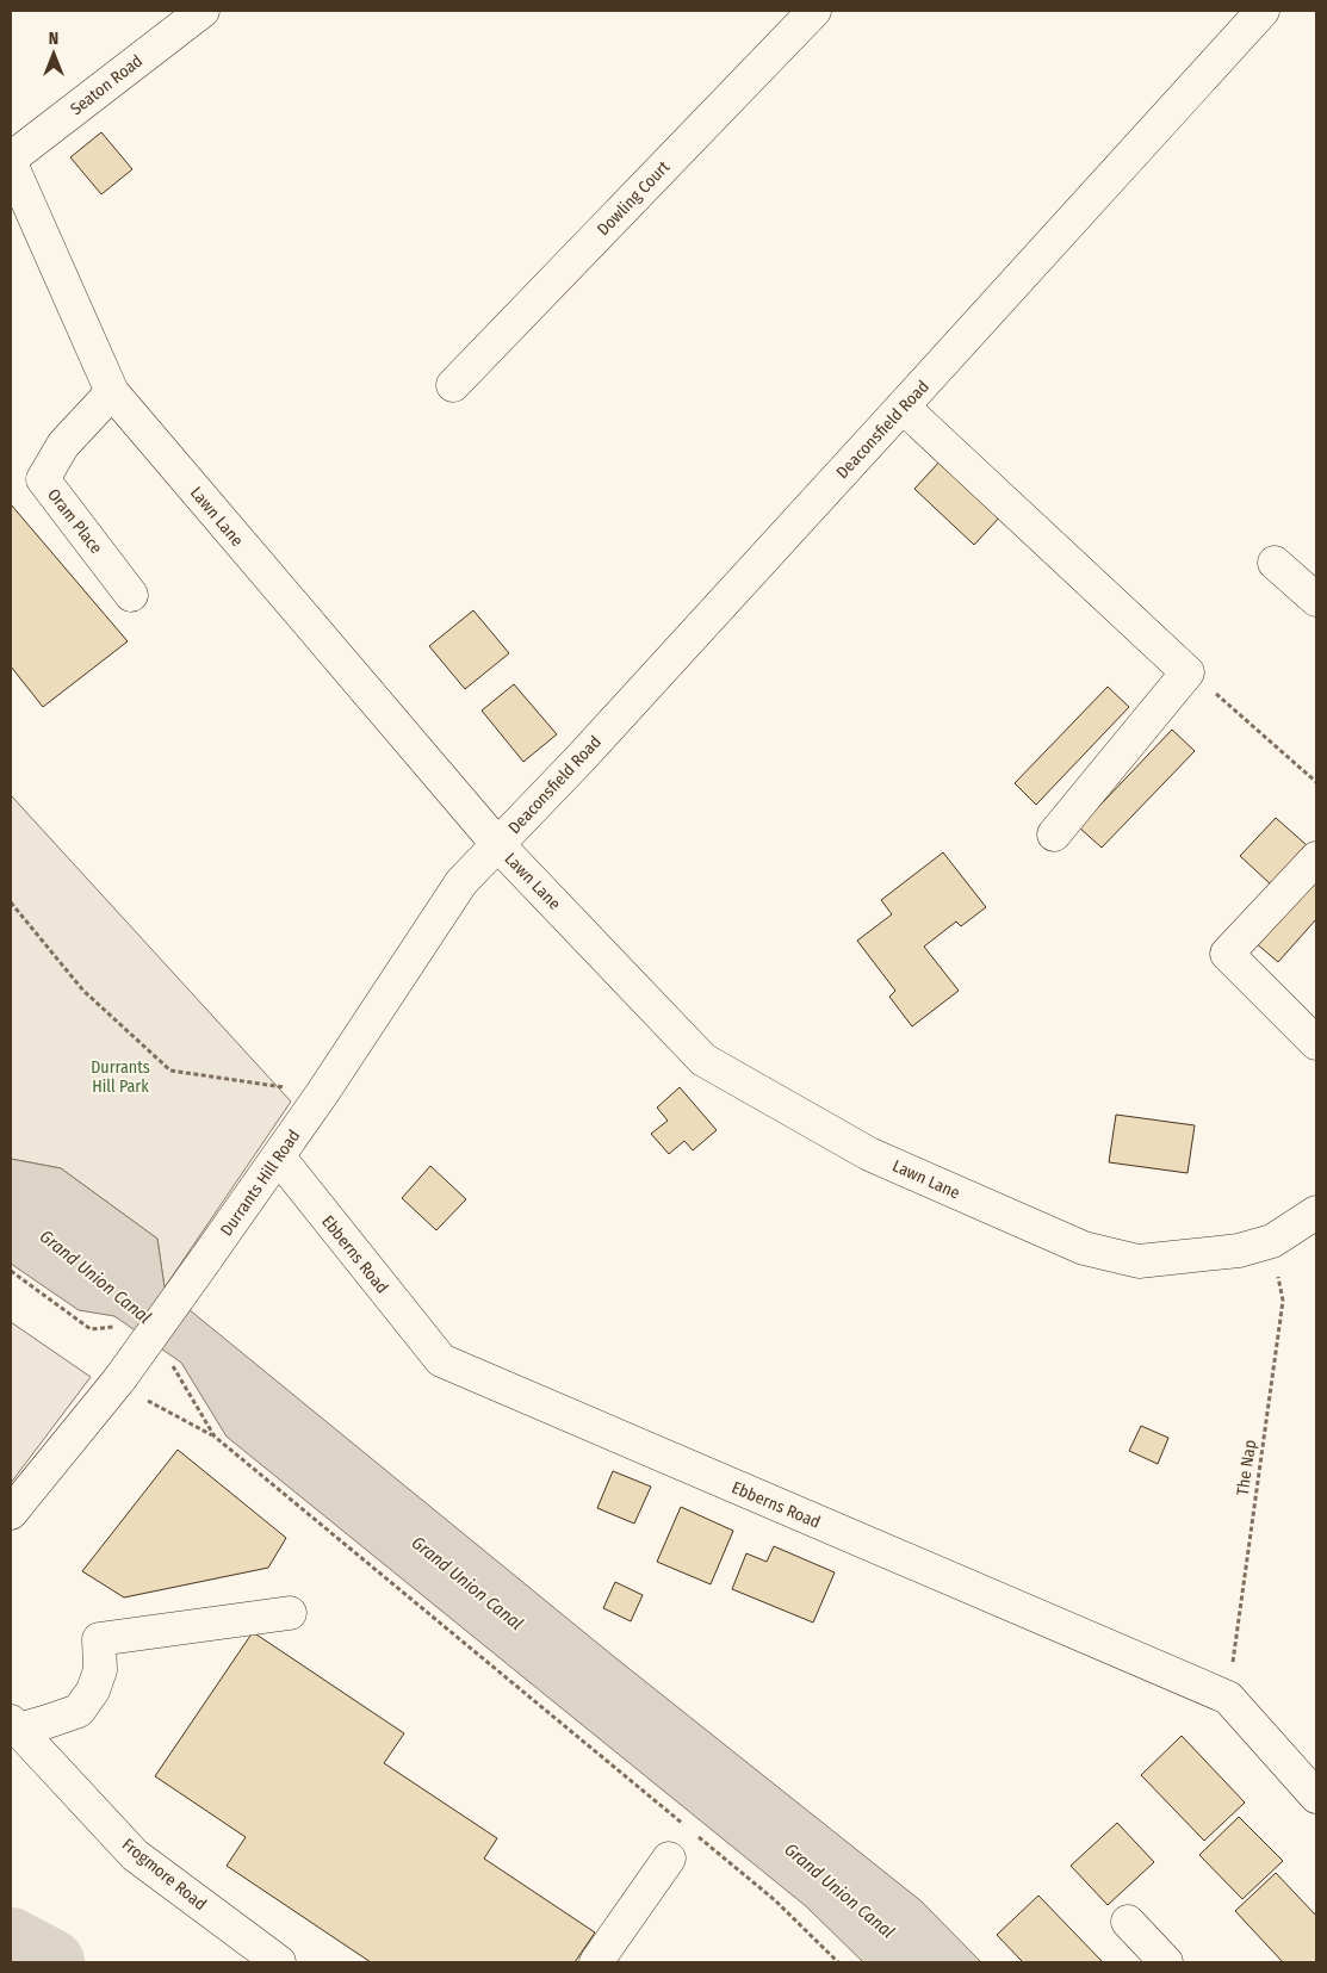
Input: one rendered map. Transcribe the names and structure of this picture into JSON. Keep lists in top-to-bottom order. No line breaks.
{"streets":{"street":["Seaton Road","Dowling Court","Deaconsfield Road","Lawn Lane","Oram Place","Durrants Hill Road","Ebberns Road","Frogmore Road"],"path":["The Nap"]},"crossings":[["Deaconsfield Road","Lawn Lane"],["Deaconsfield Road","Durrants Hill Road"],["Lawn Lane","Oram Place"],["Lawn Lane","Durrants Hill Road"],["Lawn Lane","The Nap"],["Durrants Hill Road","Ebberns Road"],["Ebberns Road","The Nap"]],"water":["Grand Union Canal"],"parks":["Durrants Hill Park"],"north":"top"}
